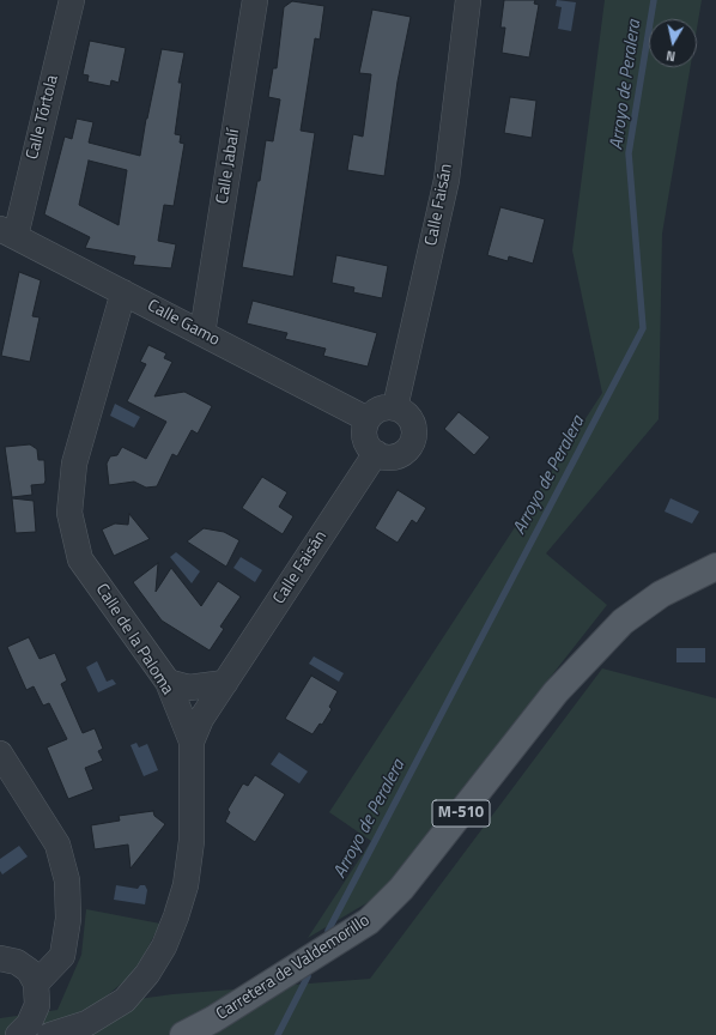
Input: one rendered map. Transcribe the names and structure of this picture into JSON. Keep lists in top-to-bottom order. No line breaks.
{"streets":{"main road":["M-510","Carretera de Valdemorillo"],"street":["Calle Tórtola","Calle Jabalí","Calle Faisán","Calle Gamo","Calle de la Paloma"]},"crossings":[["Calle Tórtola","Calle Gamo"],["Calle Jabalí","Calle Gamo"],["Calle Faisán","Calle Gamo"],["Calle Faisán","Calle de la Paloma"],["Calle Gamo","Calle de la Paloma"]],"water":["Arroyo de Peralera"],"north":"bottom"}
